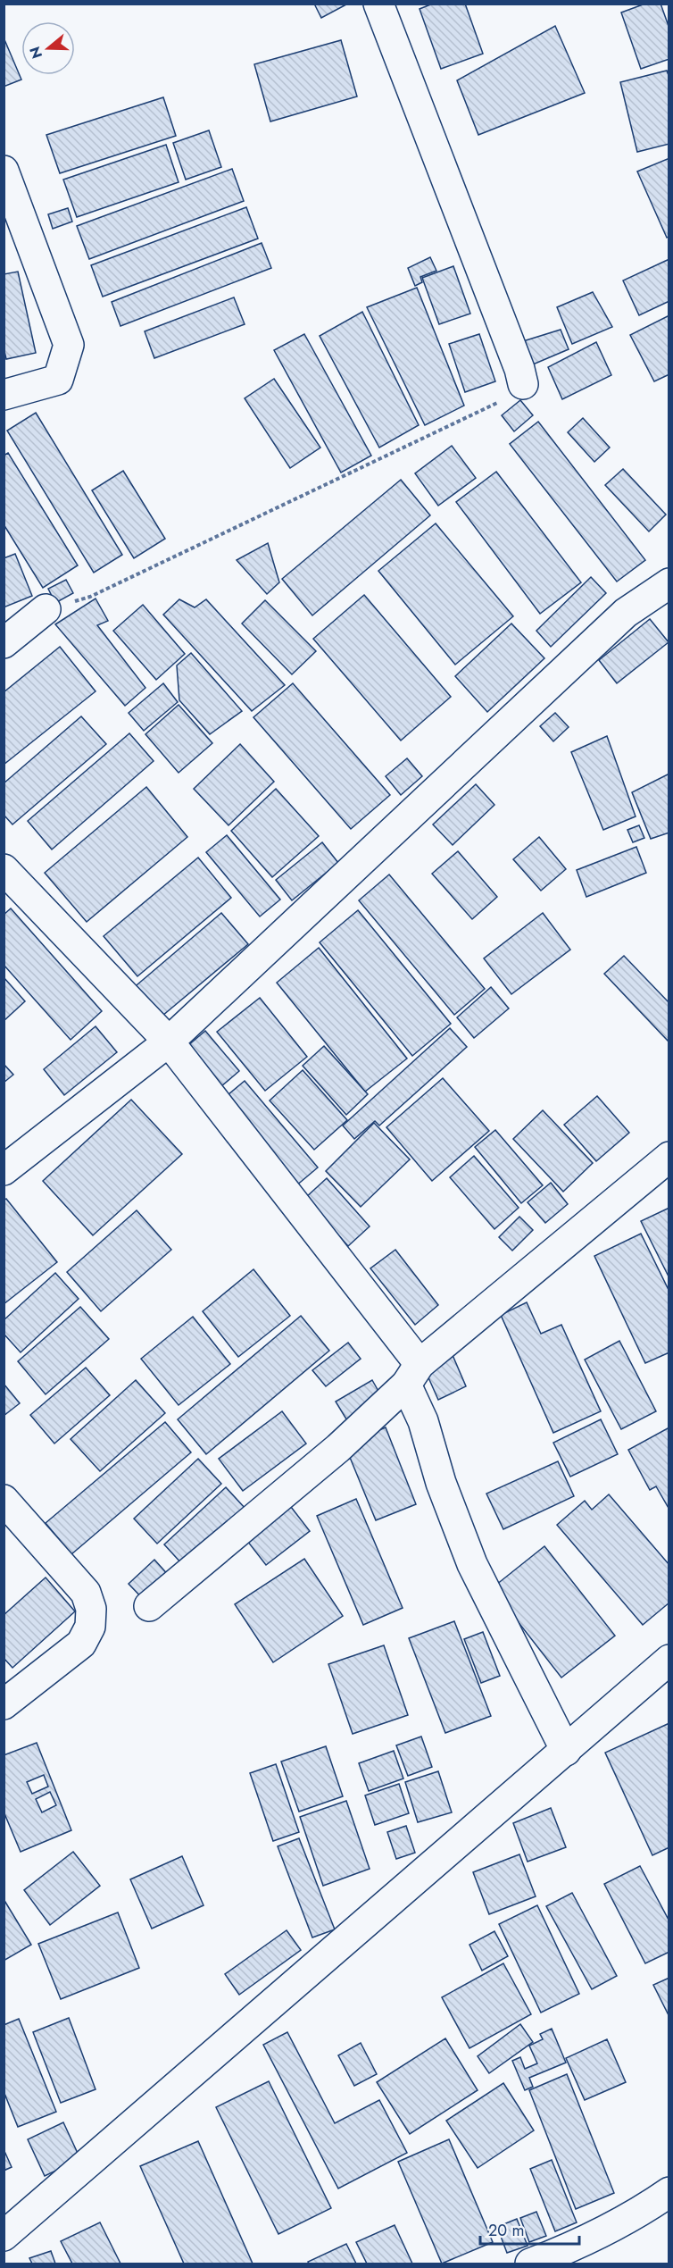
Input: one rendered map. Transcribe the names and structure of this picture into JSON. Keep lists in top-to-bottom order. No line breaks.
{"scale_bar":"20 m","north":"left"}
